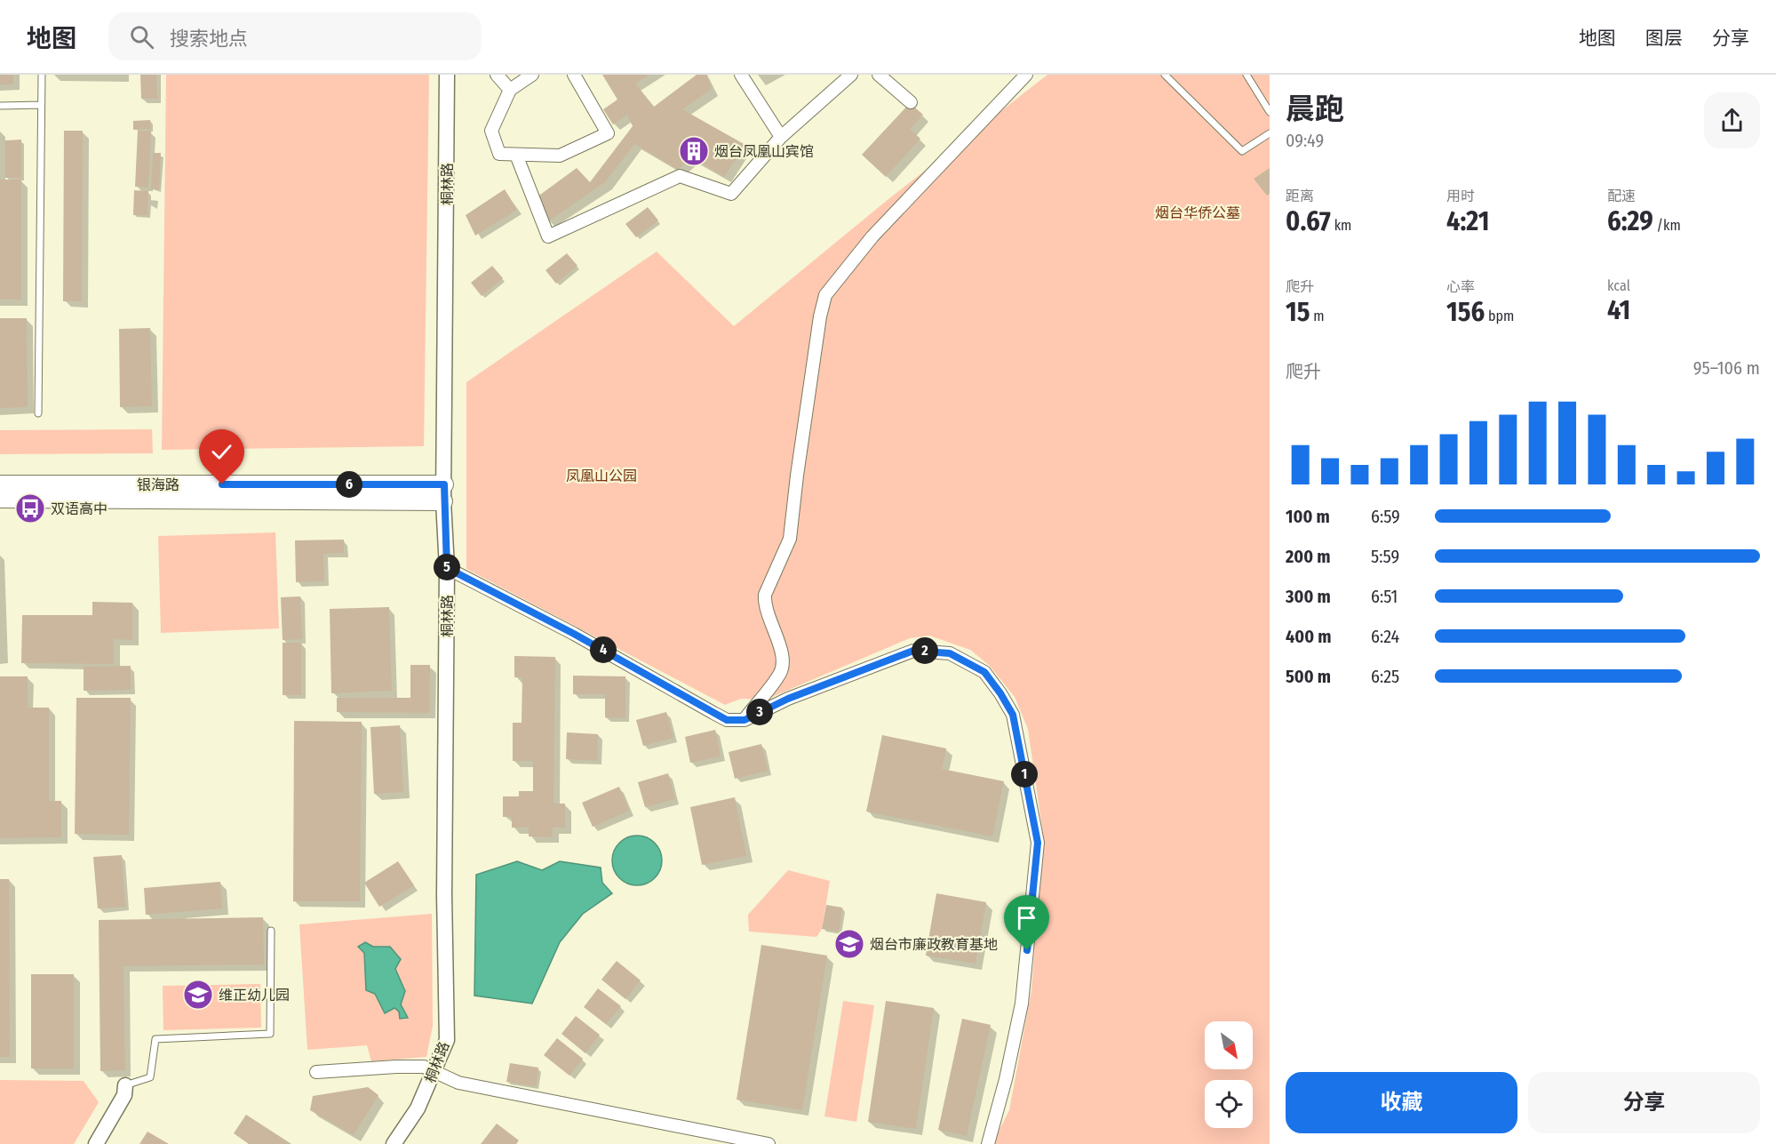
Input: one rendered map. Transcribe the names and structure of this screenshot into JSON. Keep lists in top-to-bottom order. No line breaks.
{"streets":{"main road":["银海路"],"street":["桐林路"]},"crossings":[["桐林路","银海路"]],"parks":["烟台华侨公墓","凤凰山公园"],"places":{"building":["烟台凤凰山宾馆"],"bus stop":["双语高中"],"school or university":["烟台市廉政教育基地","维正幼儿园"]},"north":"bottom right","page":{"header":"地图","search":"搜索地点","nav":["地图","图层","分享"],"heading":["晨跑","09:49"],"stats":[["距离","0.67 km"],["用时","4:21"],["配速","6:29 /km"],["爬升","15 m"],["心率","156 bpm"],["kcal","41"]],"chart":["爬升","95–106 m"],"pins":["6","5","4","2","3","1"],"list":[{"name":"100 m","note":"6:59"},{"name":"200 m","note":"5:59"},{"name":"300 m","note":"6:51"},{"name":"400 m","note":"6:24"},{"name":"500 m","note":"6:25"}],"buttons":["收藏","分享"]}}
